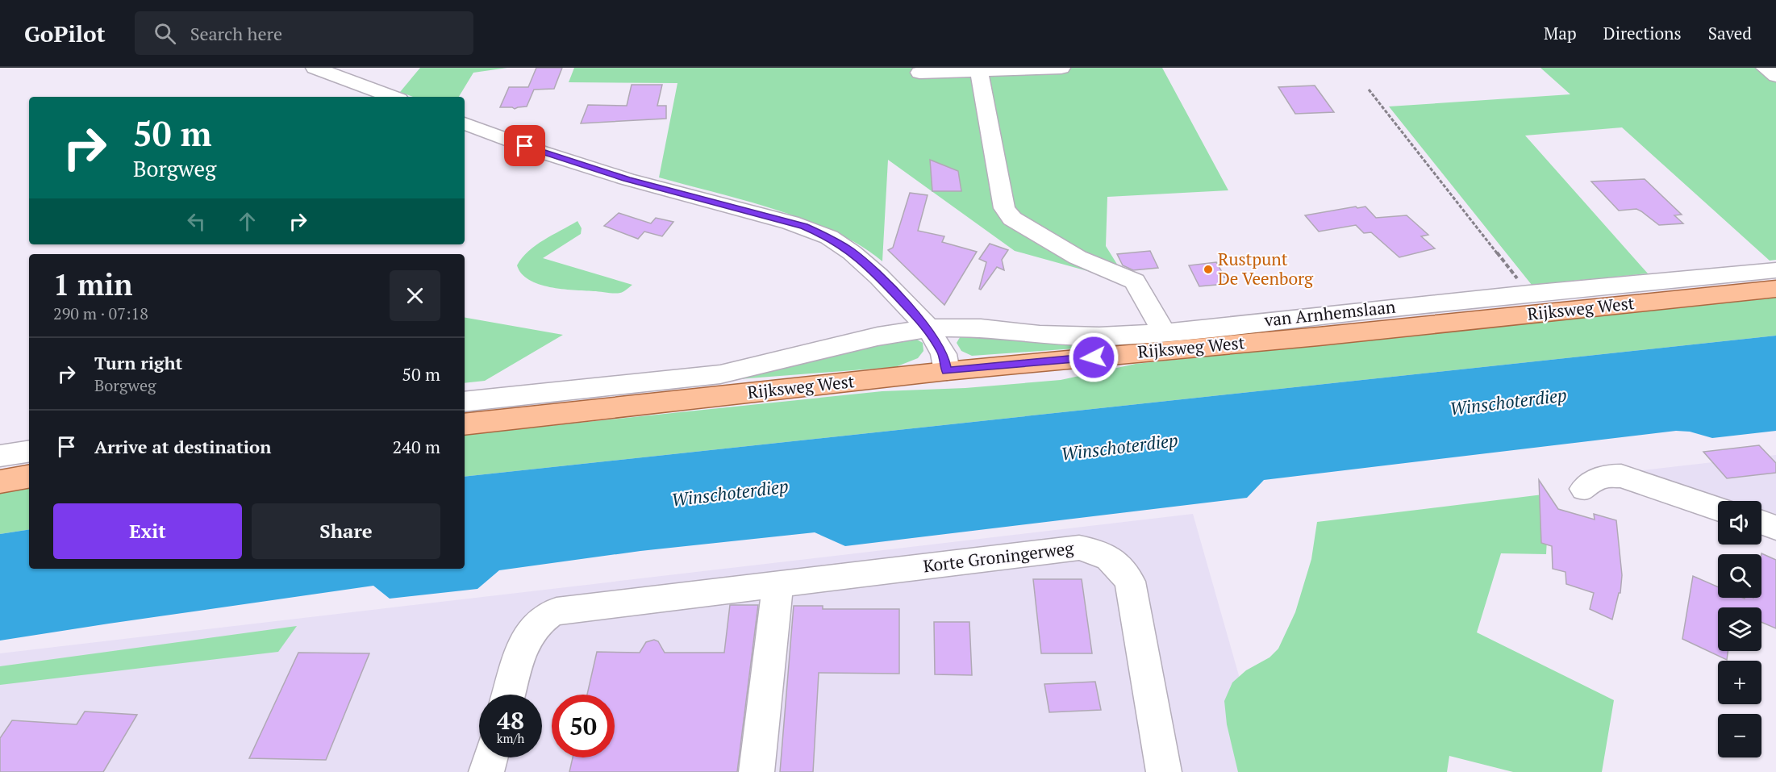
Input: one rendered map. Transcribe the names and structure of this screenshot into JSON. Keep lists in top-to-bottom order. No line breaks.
{"streets":{"main road":["Rijksweg West"],"street":["van Arnhemslaan","Korte Groningerweg"]},"crossings":[["Rijksweg West","van Arnhemslaan"]],"water":["Winschoterdiep"],"places":["Rustpunt De Veenborg"],"page":{"header":"GoPilot","search":"Search here","nav":["Map","Directions","Saved"],"turn":["50 m","Borgweg"],"heading":["1 min","290 m · 07:18"],"list":[{"name":"Turn right","note":"Borgweg","value":"50 m"},{"name":"Arrive at destination","value":"240 m"}],"buttons":["Exit","Share"],"map_buttons":["+","−"],"speed":"48 km/h","limit":"50"}}
